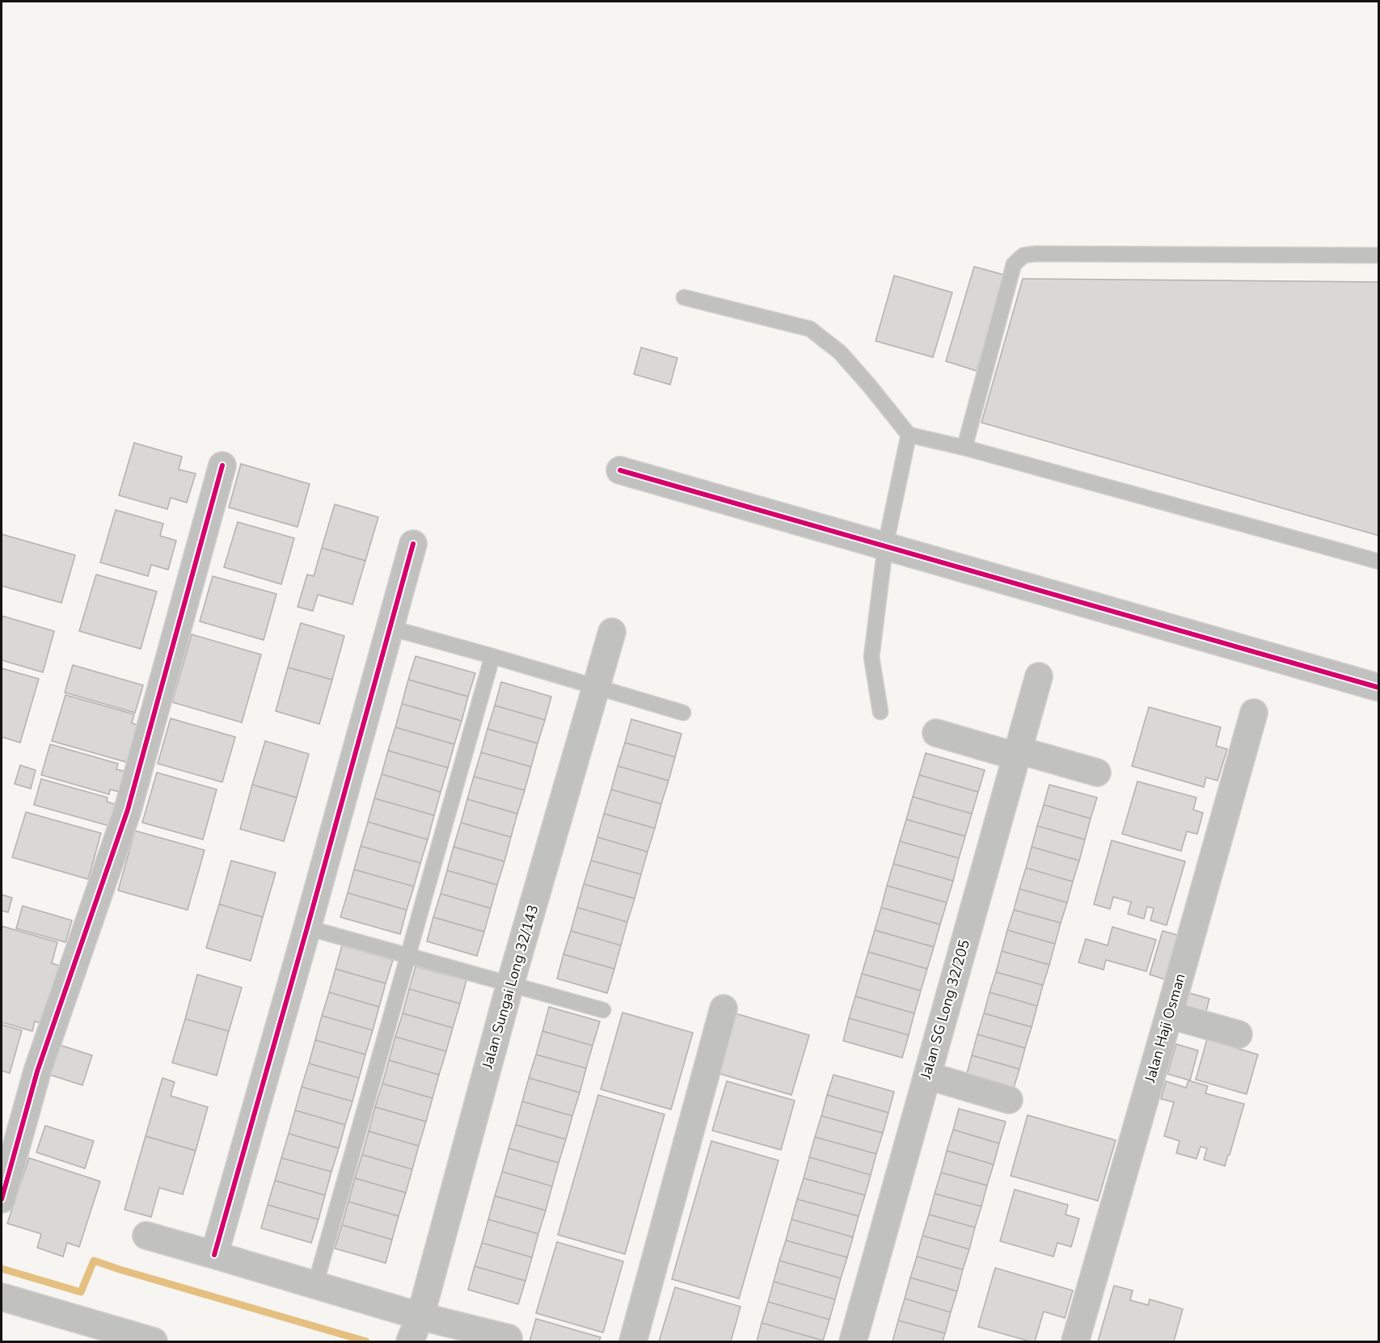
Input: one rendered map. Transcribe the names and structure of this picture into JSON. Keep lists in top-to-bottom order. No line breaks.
{"streets":{"street":["Jalan Sungai Long 32/143","Jalan SG Long 32/205","Jalan Haji Osman"]}}
